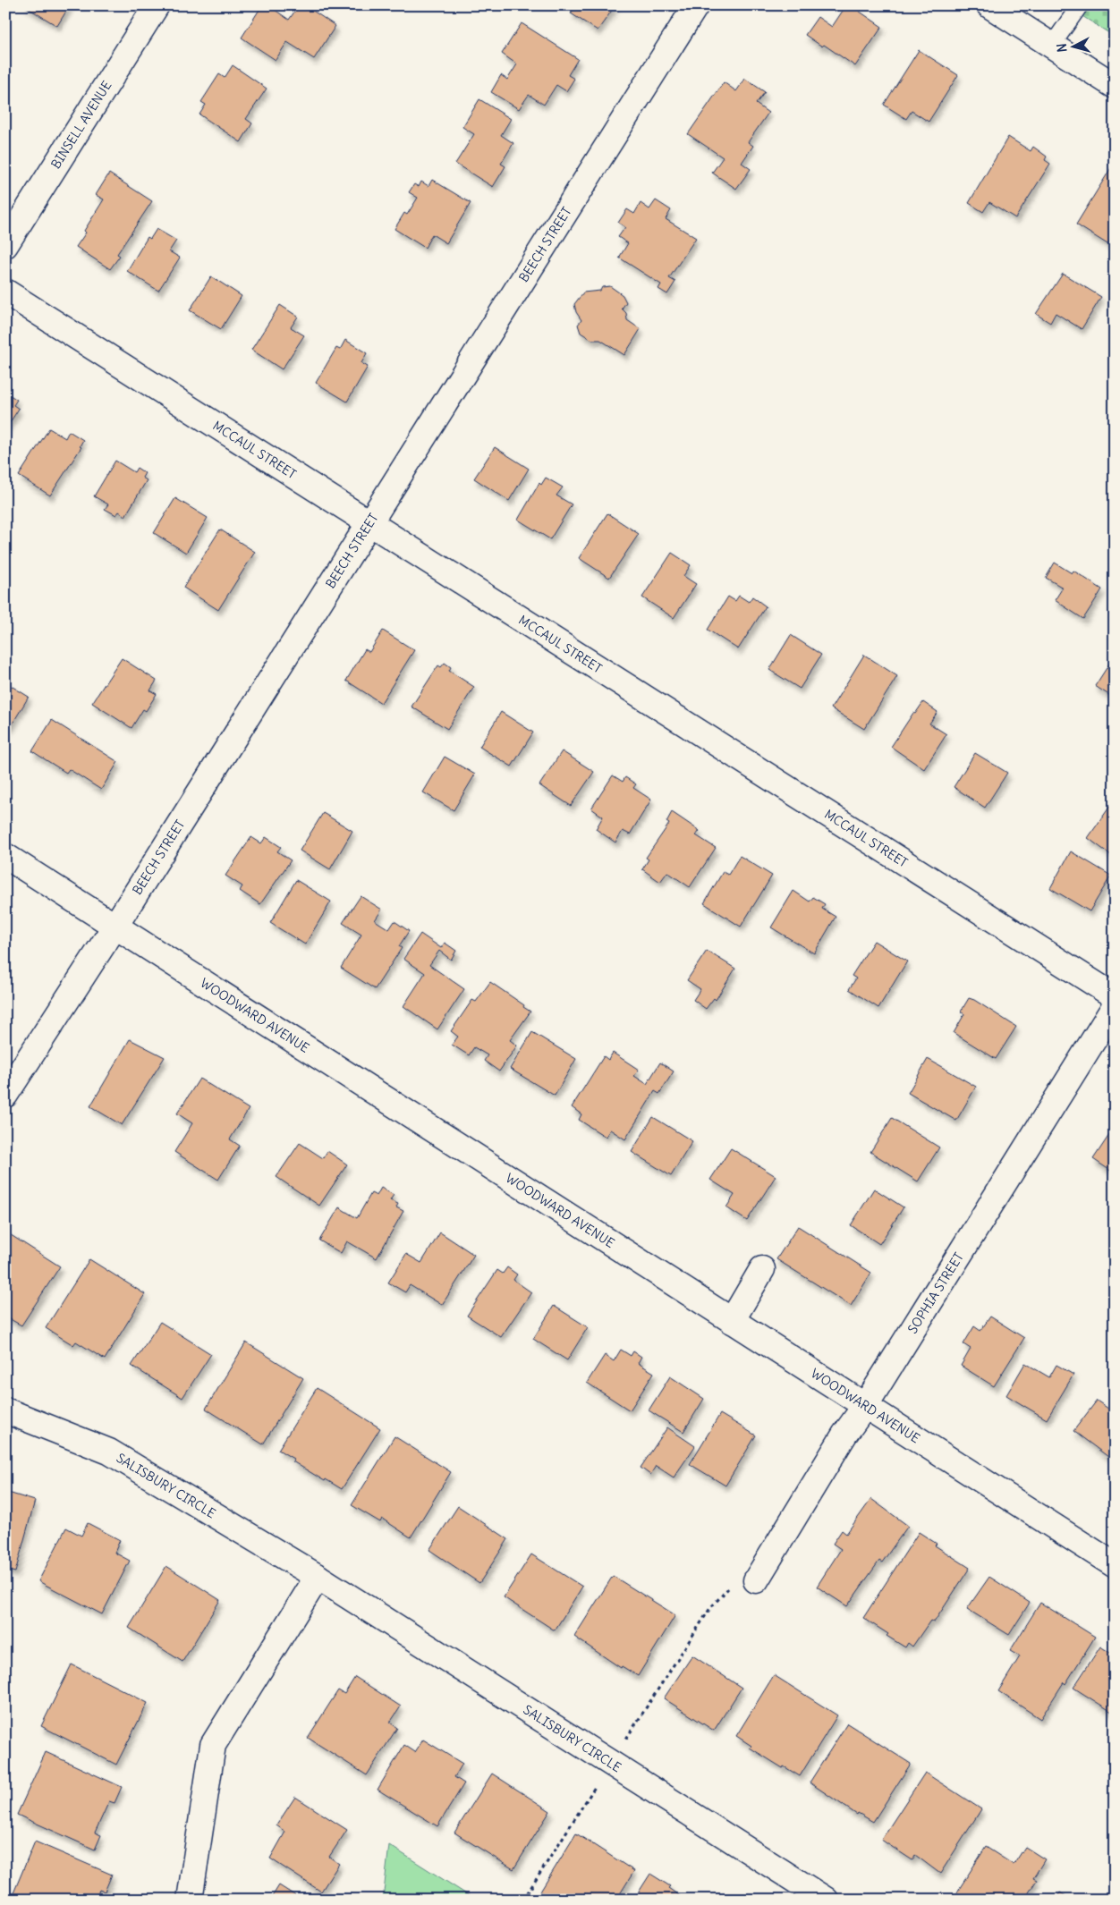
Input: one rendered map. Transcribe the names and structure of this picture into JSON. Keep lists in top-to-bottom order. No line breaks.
{"streets":{"street":["BINSELL AVENUE","BEECH STREET","MCCAUL STREET","WOODWARD AVENUE","SOPHIA STREET","SALISBURY CIRCLE"]},"crossings":[["BEECH STREET","MCCAUL STREET"],["BEECH STREET","WOODWARD AVENUE"],["WOODWARD AVENUE","SOPHIA STREET"]],"north":"left"}
